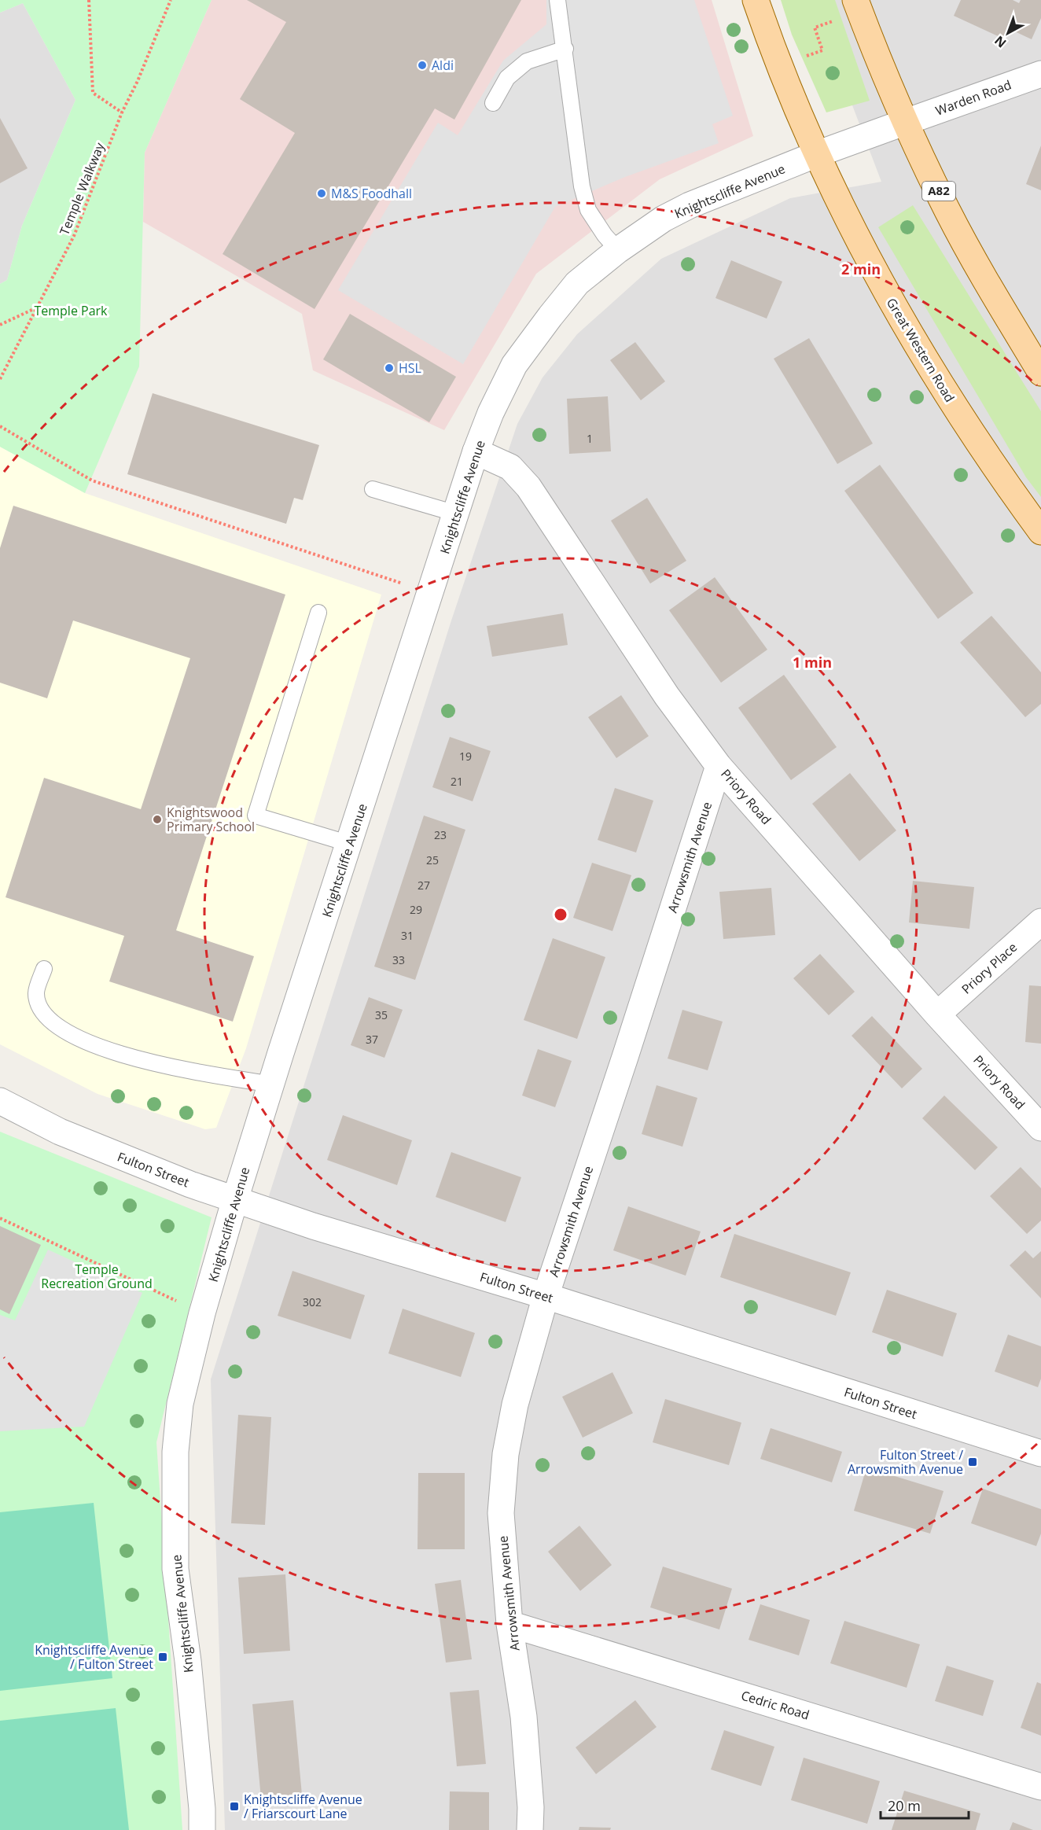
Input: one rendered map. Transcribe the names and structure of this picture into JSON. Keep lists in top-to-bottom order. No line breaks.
{"streets":{"main road":["A82","Great Western Road"],"street":["Warden Road","Knightscliffe Avenue","Priory Road","Arrowsmith Avenue","Priory Place","Fulton Street","Cedric Road"],"path":["Temple Walkway"]},"crossings":[["Warden Road","Knightscliffe Avenue"],["Warden Road","A82"],["Knightscliffe Avenue","A82"],["Knightscliffe Avenue","Great Western Road"],["Knightscliffe Avenue","Priory Road"],["Knightscliffe Avenue","Fulton Street"],["Priory Road","Arrowsmith Avenue"],["Priory Road","Priory Place"],["Arrowsmith Avenue","Fulton Street"],["Arrowsmith Avenue","Cedric Road"]],"parks":["Temple Park","Temple Recreation Ground"],"places":{"other":["Aldi","M&S Foodhall","HSL","Knightswood Primary School"],"transit":["Fulton Street / Arrowsmith Avenue","Knightscliffe Avenue / Fulton Street","Knightscliffe Avenue / Friarscourt Lane"]},"house_numbers":["1","19","21","23","25","27","29","31","33","35","37","302"],"scale_bar":"20 m","north":"bottom left","rings":["2 min","1 min"]}
